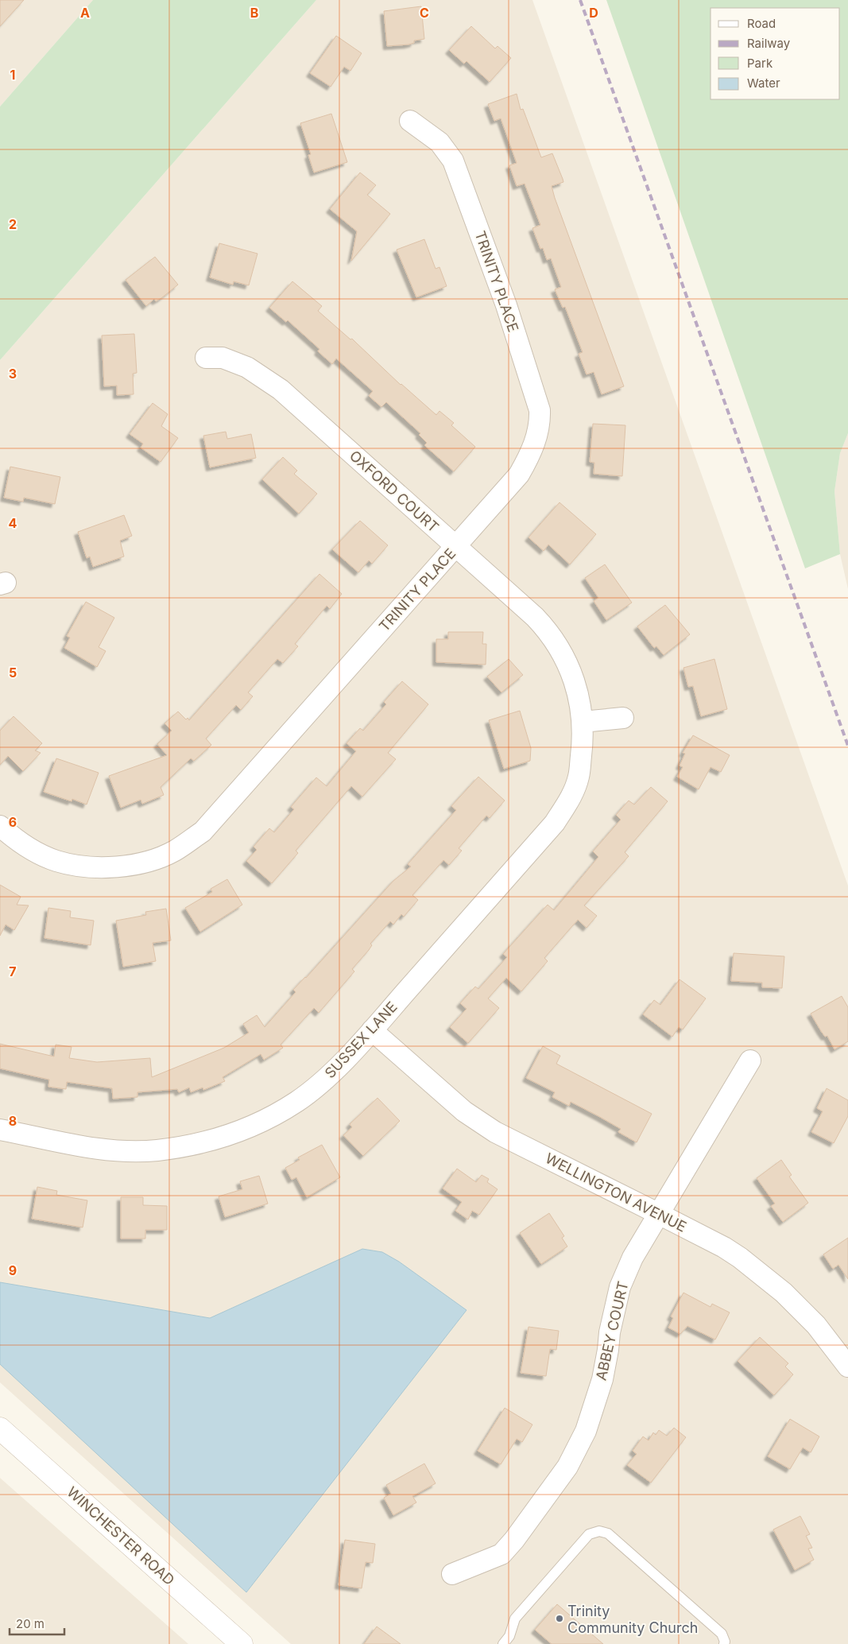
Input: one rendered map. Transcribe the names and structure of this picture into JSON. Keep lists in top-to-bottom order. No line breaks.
{"streets":{"main road":["WINCHESTER ROAD"],"street":["TRINITY PLACE","OXFORD COURT","SUSSEX LANE","WELLINGTON AVENUE","ABBEY COURT"]},"crossings":[["TRINITY PLACE","OXFORD COURT"],["OXFORD COURT","SUSSEX LANE"],["SUSSEX LANE","WELLINGTON AVENUE"],["WELLINGTON AVENUE","ABBEY COURT"]],"places":["Trinity Community Church"],"legend":["Road","Railway","Park","Water"],"scale_bar":"20 m","grid":{"columns":["A","B","C","D"],"rows":["1","2","3","4","5","6","7","8","9"]}}
